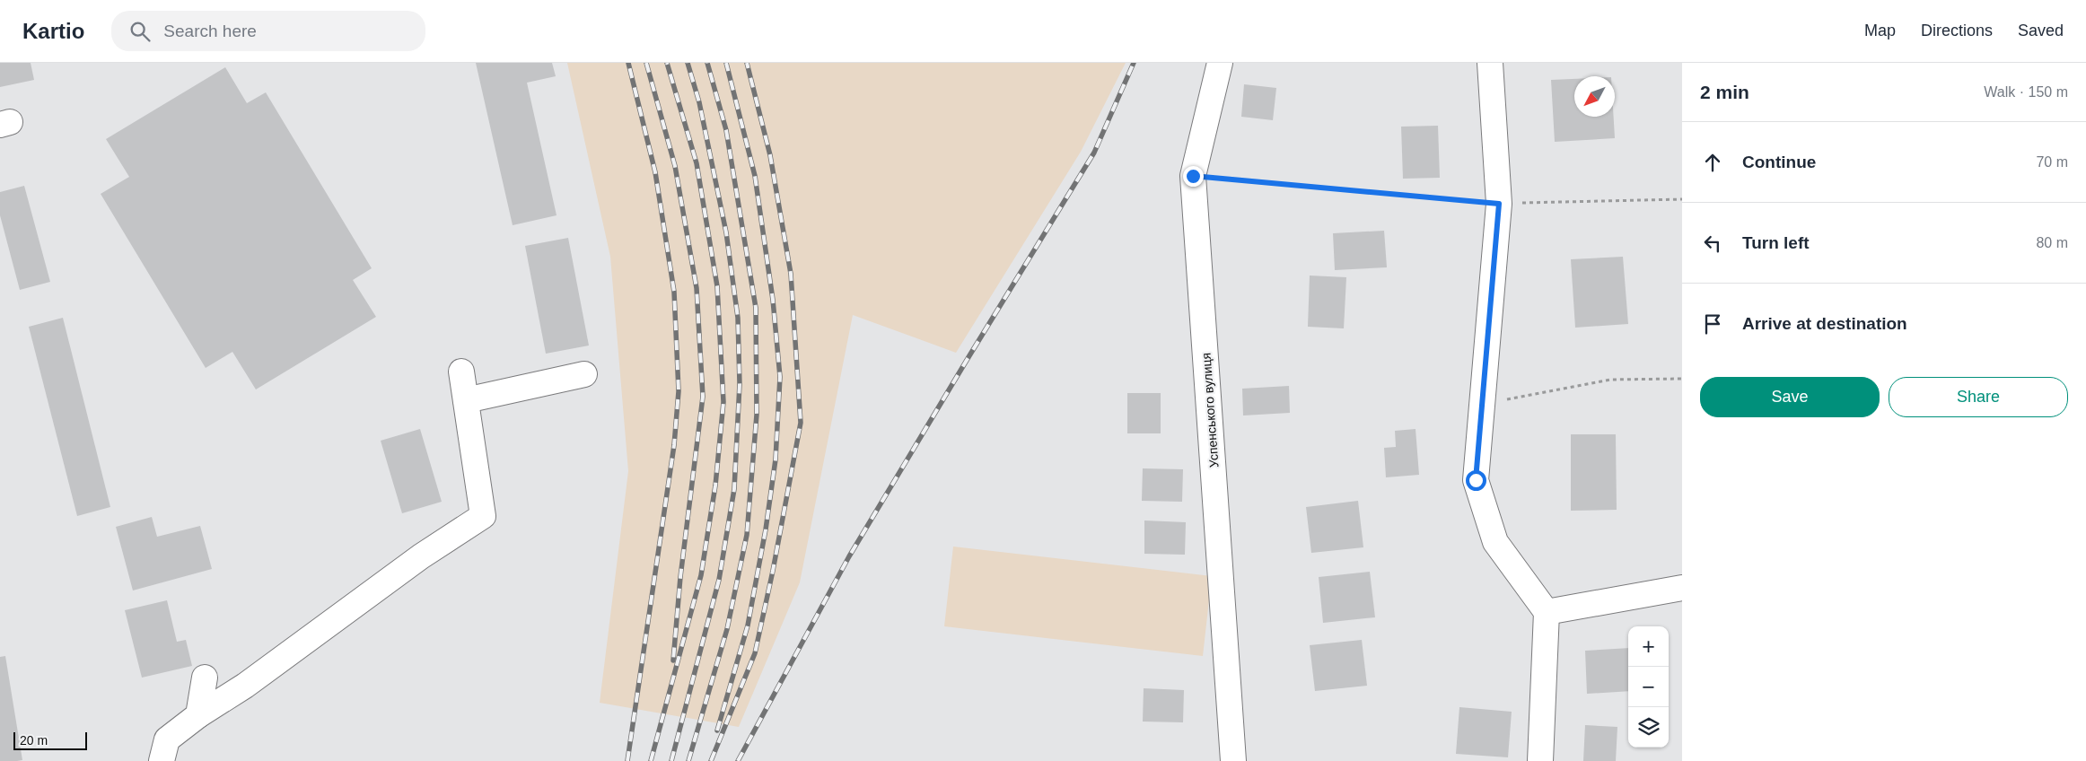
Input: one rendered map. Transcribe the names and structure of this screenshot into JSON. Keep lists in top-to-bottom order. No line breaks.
{"streets":{"street":["Успенського вулиця"]},"scale_bar":"20 m","north":"bottom left","page":{"header":"Kartio","search":"Search here","nav":["Map","Directions","Saved"],"heading":["2 min","Walk · 150 m"],"list":[["Continue","70 m"],["Turn left","80 m"],"Arrive at destination"],"buttons":["Save","Share"],"map_buttons":["+","−"],"scale":"20 m"}}
